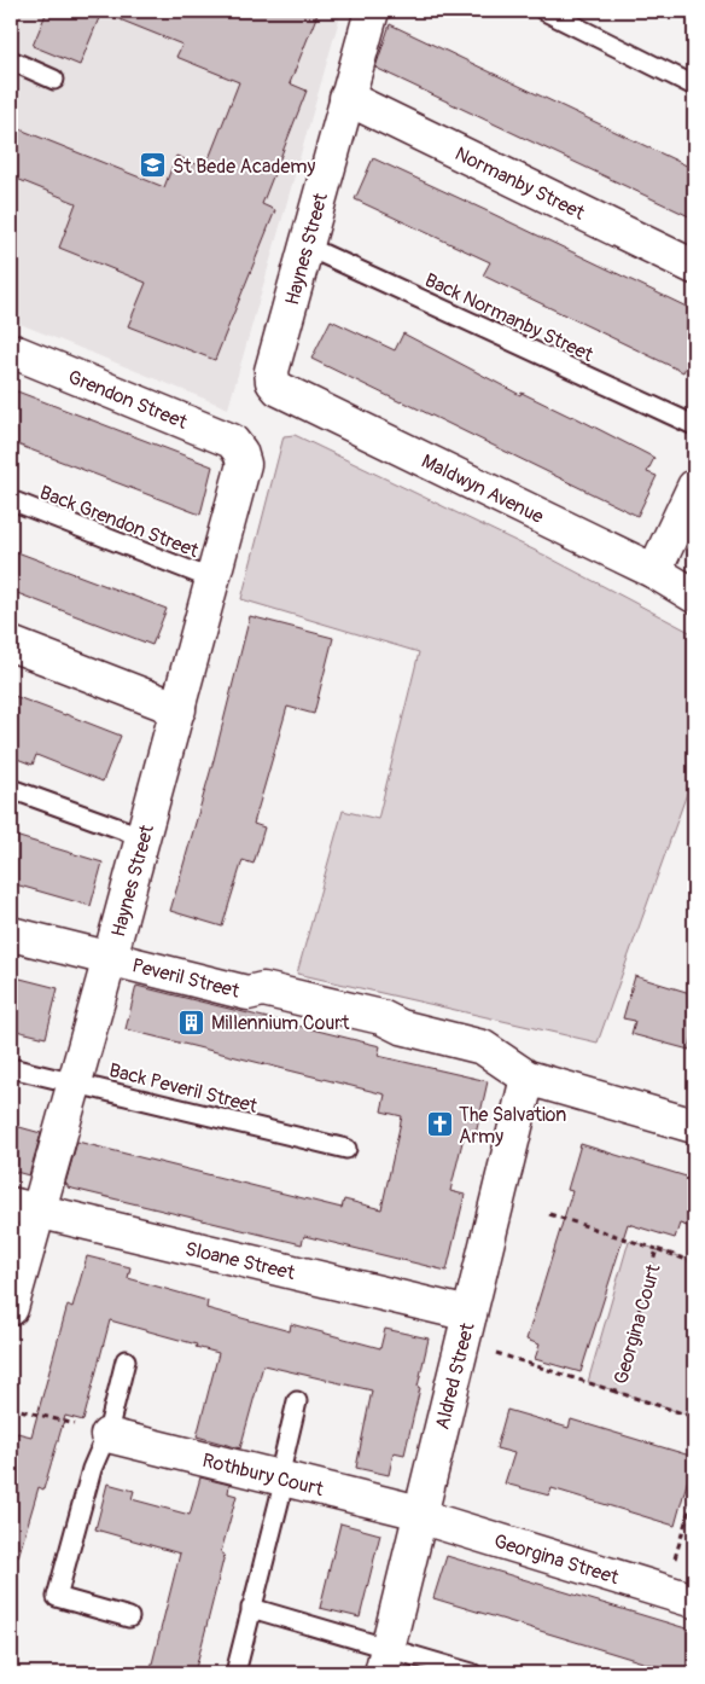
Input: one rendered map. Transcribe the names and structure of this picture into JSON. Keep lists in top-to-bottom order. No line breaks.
{"streets":{"street":["Normanby Street","Haynes Street","Grendon Street","Maldwyn Avenue","Peveril Street","Sloane Street","Aldred Street","Rothbury Court","Georgina Street"],"lane":["Back Normanby Street","Back Grendon Street","Back Peveril Street"],"path":["Georgina Court"]},"crossings":[["Normanby Street","Haynes Street"],["Haynes Street","Back Normanby Street"],["Haynes Street","Grendon Street"],["Haynes Street","Maldwyn Avenue"],["Haynes Street","Back Grendon Street"],["Haynes Street","Peveril Street"],["Haynes Street","Back Peveril Street"],["Haynes Street","Sloane Street"],["Peveril Street","Aldred Street"],["Sloane Street","Aldred Street"],["Aldred Street","Rothbury Court"],["Aldred Street","Georgina Street"],["Rothbury Court","Georgina Street"]],"places":{"school or university":["St Bede Academy"],"building":["Millennium Court"],"church":["The Salvation Army"]}}
